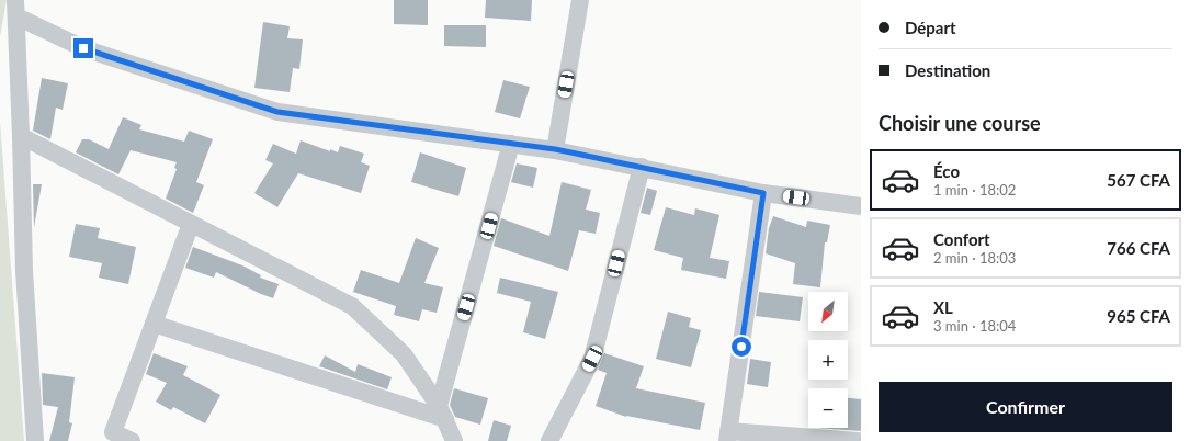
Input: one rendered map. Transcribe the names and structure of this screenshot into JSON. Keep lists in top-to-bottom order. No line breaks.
{"north":"bottom left","page":{"banner":["Départ","Destination"],"heading":"Choisir une course","list":[{"name":"Éco","note":"1 min · 18:02","value":"567 CFA"},{"name":"Confort","note":"2 min · 18:03","value":"766 CFA"},{"name":"XL","note":"3 min · 18:04","value":"965 CFA"}],"map_buttons":["+","−"],"buttons":"Confirmer"}}
